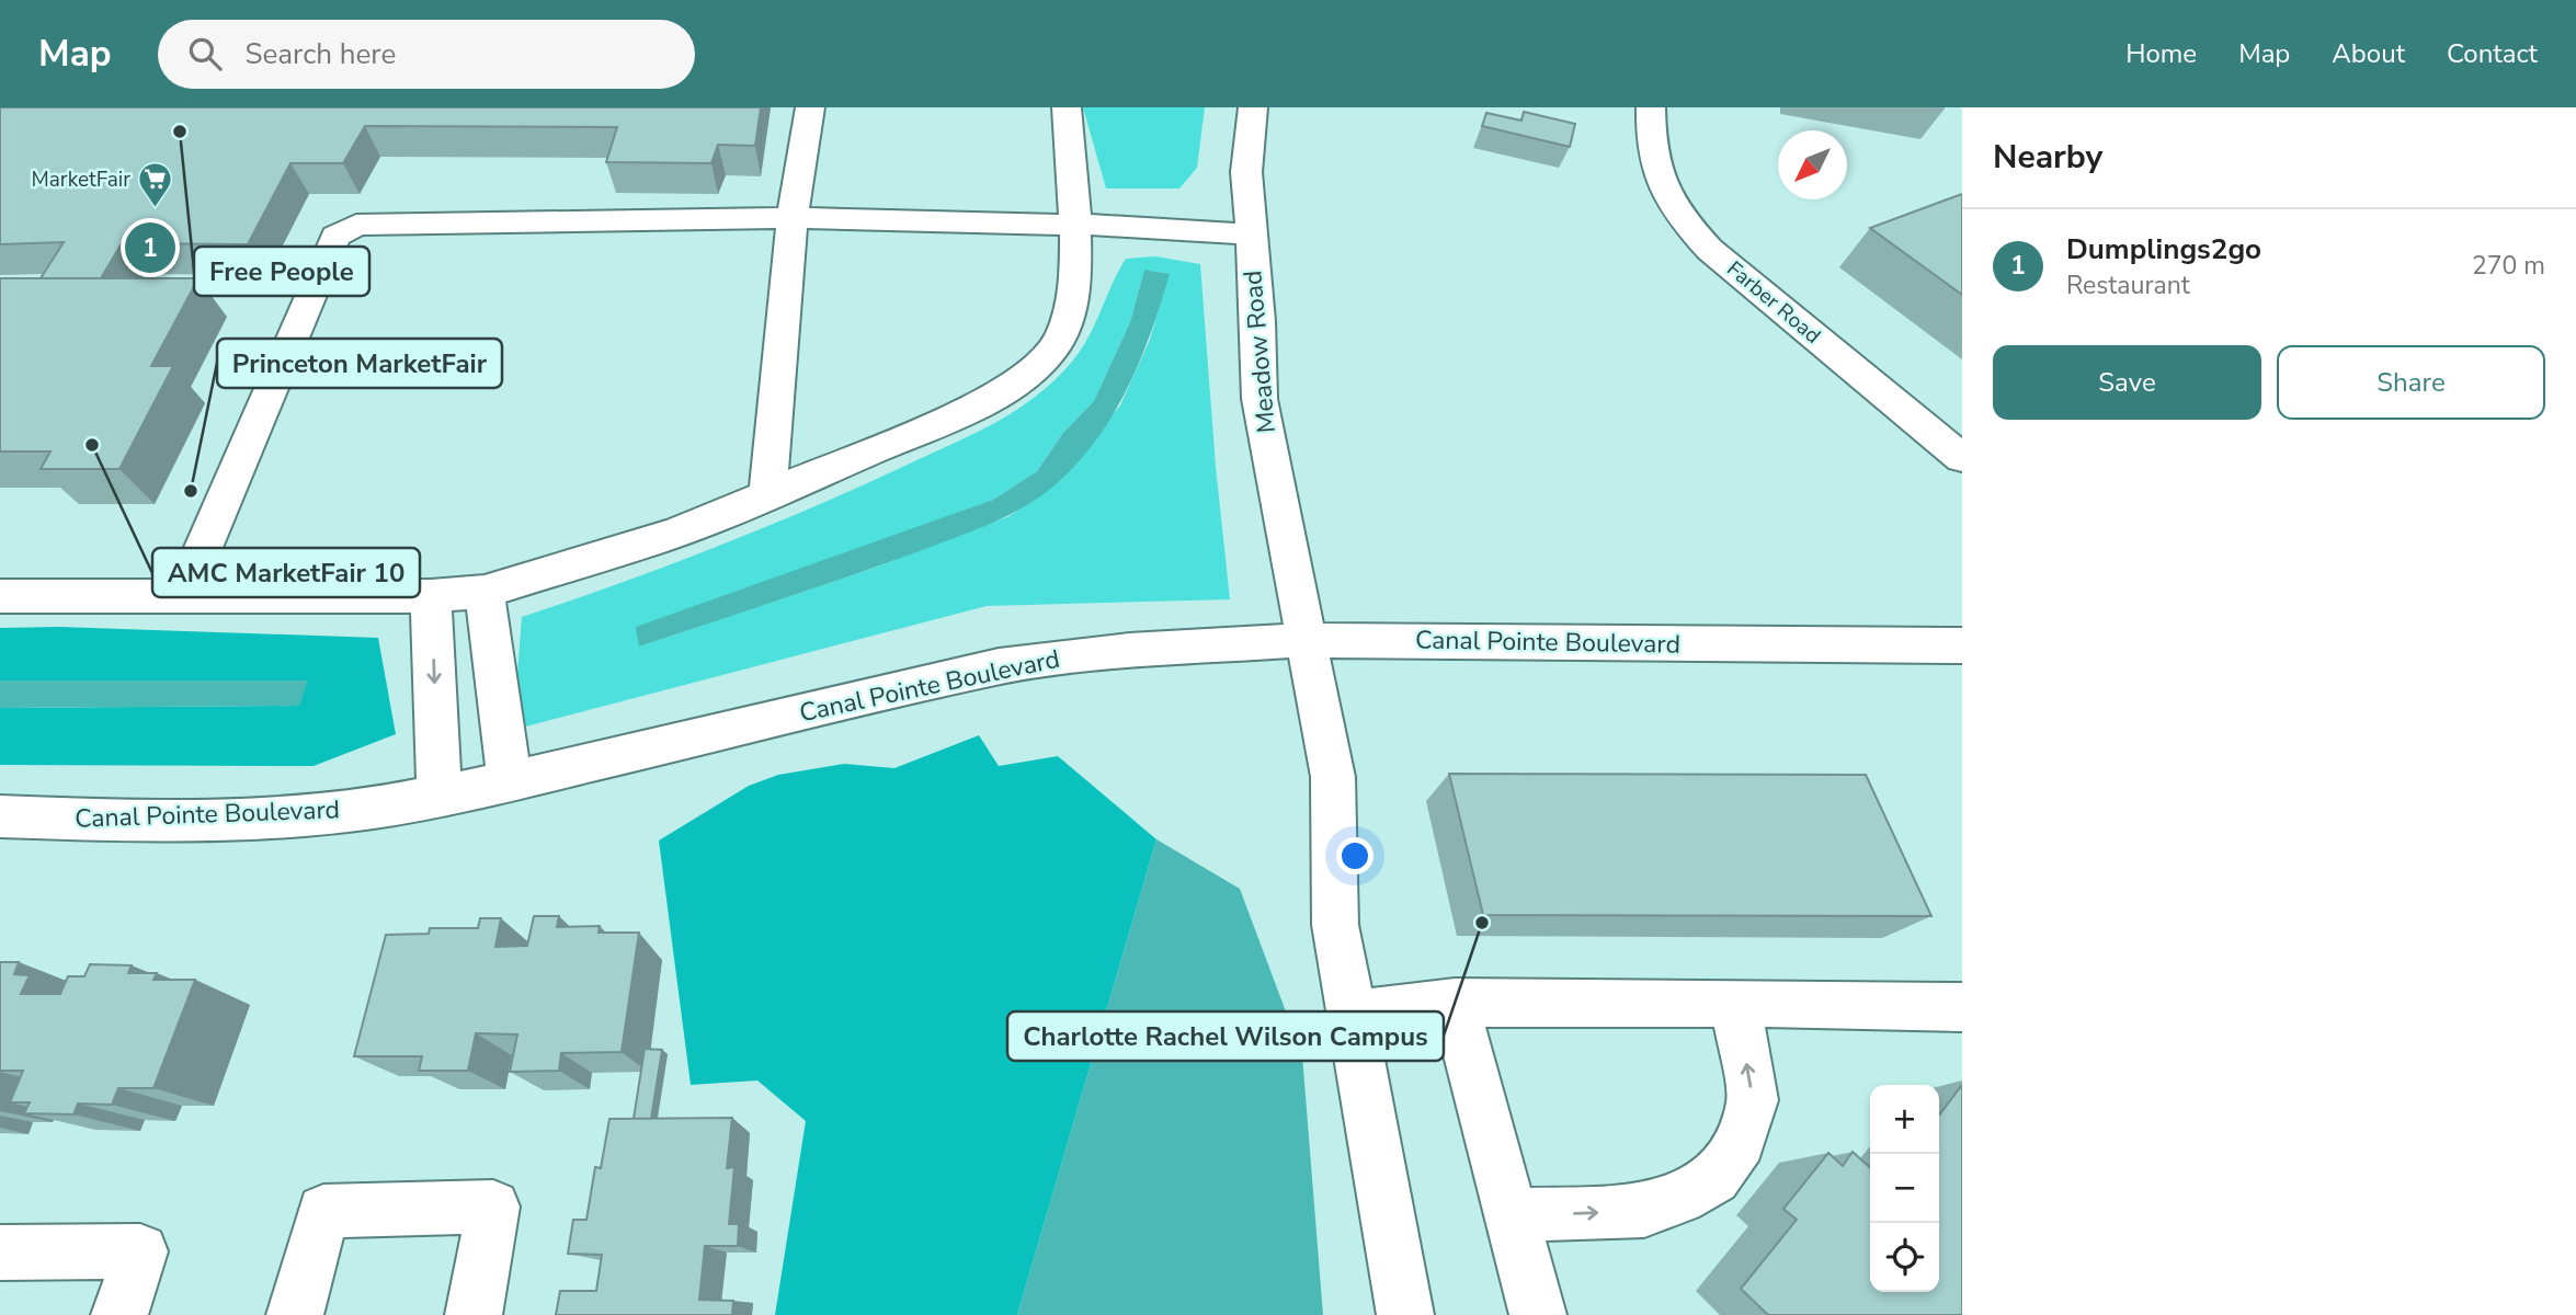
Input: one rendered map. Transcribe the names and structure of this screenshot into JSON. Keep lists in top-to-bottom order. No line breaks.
{"streets":{"street":["Farber Road","Meadow Road","Canal Pointe Boulevard"]},"crossings":[["Meadow Road","Canal Pointe Boulevard"]],"places":{"other":["Free People","AMC MarketFair 10","Princeton MarketFair","Charlotte Rachel Wilson Campus"],"supermarket":["MarketFair"]},"north":"bottom left","page":{"header":"Map","search":"Search here","nav":["Home","Map","About","Contact"],"heading":"Nearby","list":[{"mark":"1","name":"Dumplings2go","note":"Restaurant","value":"270 m"}],"pins":"1","buttons":["Save","Share"],"map_buttons":["+","−"]}}
